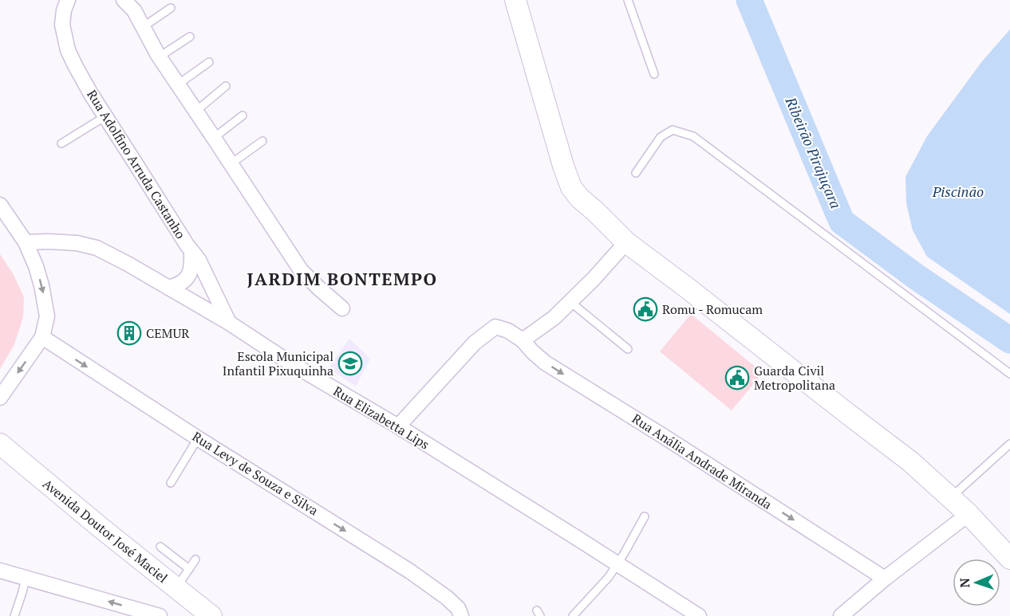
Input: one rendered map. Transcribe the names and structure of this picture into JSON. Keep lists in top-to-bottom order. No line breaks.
{"streets":{"street":["Rua Adolfino Arruda Castanho","Rua Elizabetta Lips","Rua Anália Andrade Miranda","Rua Levy de Souza e Silva","Avenida Doutor José Maciel"]},"crossings":[["Rua Adolfino Arruda Castanho","Rua Elizabetta Lips"],["Rua Elizabetta Lips","Rua Anália Andrade Miranda"]],"one_way":["Rua Levy de Souza e Silva"],"districts":["JARDIM BONTEMPO"],"water":["Ribeirão Pirajuçara","Piscinão"],"places":{"public building":["Romu - Romucam","Guarda Civil Metropolitana"],"building":["CEMUR"],"school or university":["Escola Municipal Infantil Pixuquinha"]},"north":"left"}
